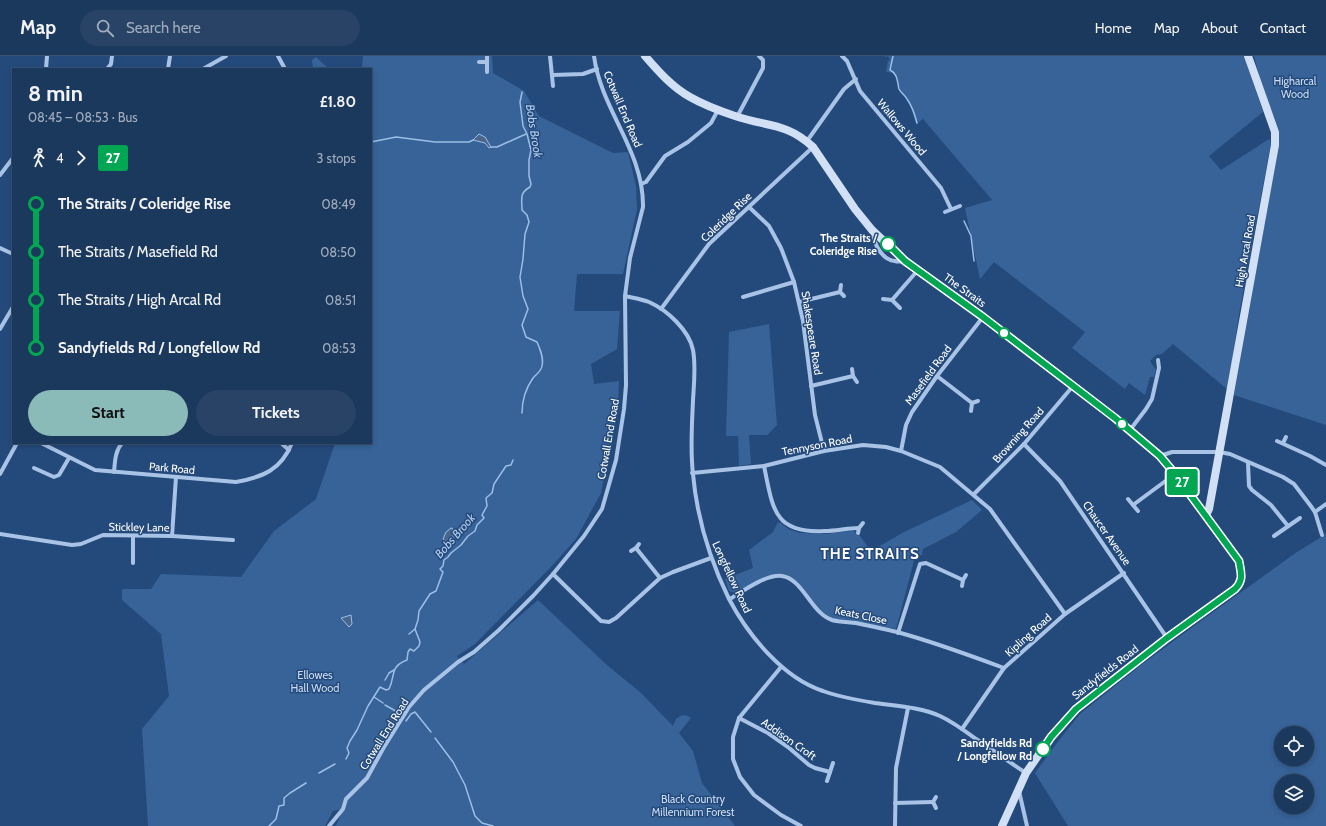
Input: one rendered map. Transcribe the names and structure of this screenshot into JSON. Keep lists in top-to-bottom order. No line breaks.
{"streets":{"street":["Cotwall End Road","Wallows Wood","Coleridge Rise","High Arcal Road","The Straits","Shakespeare Road","Masefield Road","Browning Road","Tennyson Road","Park Road","Stickley Lane","Chaucer Avenue","Longfellow Road","Keats Close","Kipling Road","Sandyfields Road","Addison Croft"]},"crossings":[["Cotwall End Road","Longfellow Road"],["Coleridge Rise","The Straits"],["Coleridge Rise","Shakespeare Road"],["Coleridge Rise","Longfellow Road"],["High Arcal Road","The Straits"],["The Straits","Masefield Road"],["The Straits","Browning Road"],["The Straits","Sandyfields Road"],["Shakespeare Road","Tennyson Road"],["Masefield Road","Tennyson Road"],["Browning Road","Tennyson Road"],["Browning Road","Chaucer Avenue"],["Tennyson Road","Longfellow Road"],["Tennyson Road","Kipling Road"],["Chaucer Avenue","Kipling Road"],["Chaucer Avenue","Sandyfields Road"],["Longfellow Road","Keats Close"],["Longfellow Road","Kipling Road"],["Longfellow Road","Sandyfields Road"],["Keats Close","Kipling Road"]],"districts":["THE STRAITS"],"water":["Bobs Brook"],"parks":["Higharcal Wood","Ellowes Hall Wood","Black Country Millennium Forest"],"places":["The Straits / Coleridge Rise","Sandyfields Rd / Longfellow Rd"],"lines":["bus line 27"],"page":{"header":"Map","search":"Search here","nav":["Home","Map","About","Contact"],"on_map":"27","heading":["8 min","08:45 – 08:53 · Bus","£1.80"],"legs":["4","27","3 stops"],"list":[{"name":"The Straits / Coleridge Rise","value":"08:49"},{"name":"The Straits / Masefield Rd","value":"08:50"},{"name":"The Straits / High Arcal Rd","value":"08:51"},{"name":"Sandyfields Rd / Longfellow Rd","value":"08:53"}],"buttons":["Start","Tickets"]}}
